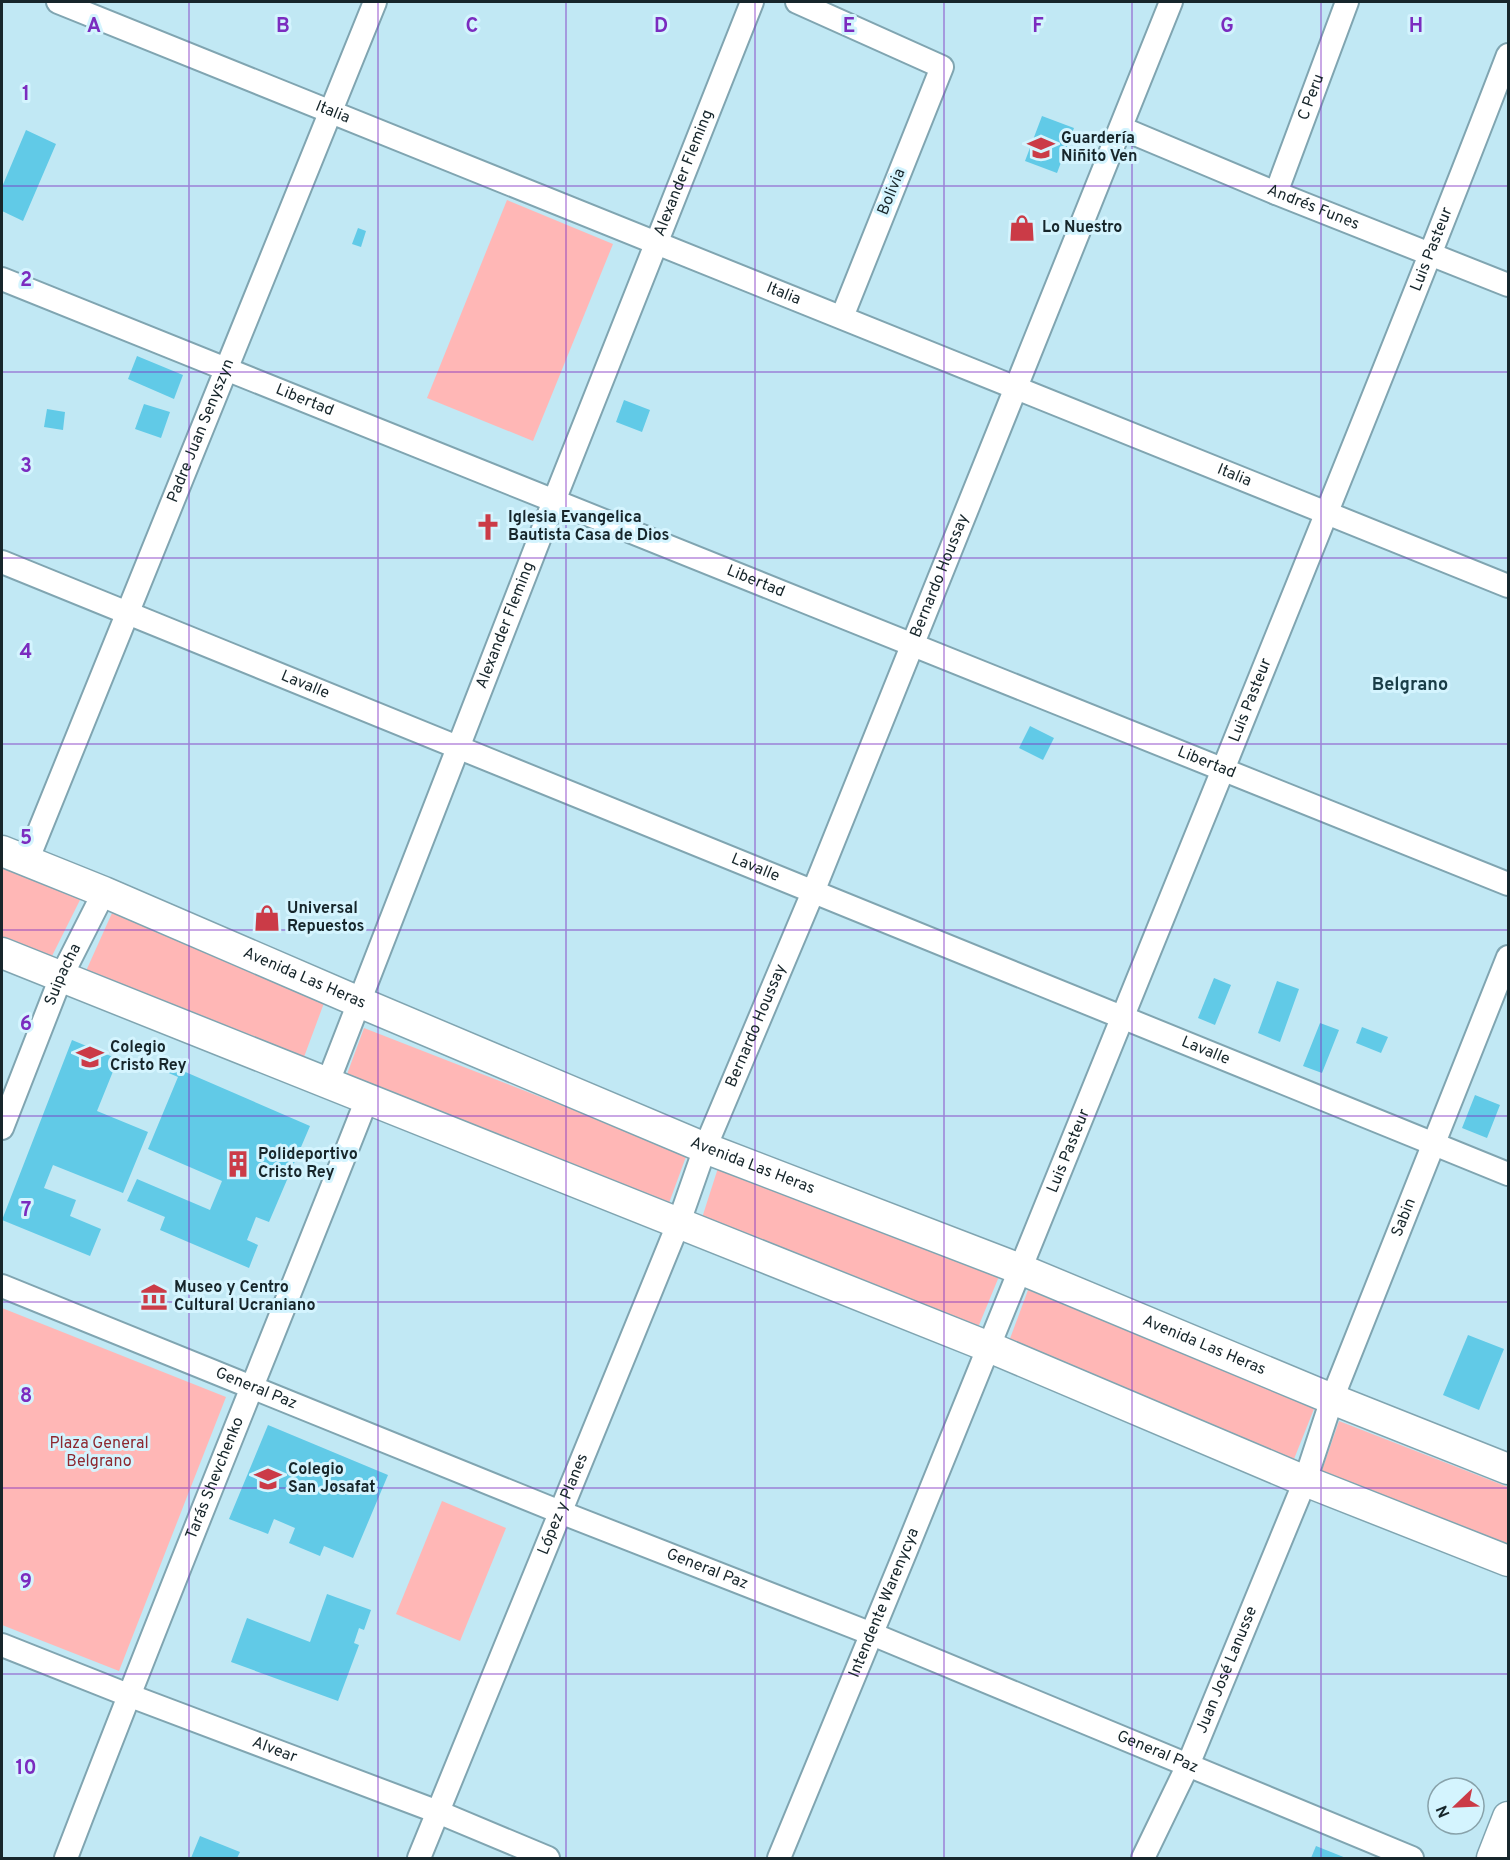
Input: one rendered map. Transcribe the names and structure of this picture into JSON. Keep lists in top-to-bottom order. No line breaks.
{"streets":{"main road":["Avenida Las Heras"],"street":["C Peru","Italia","Alexander Fleming","Bolivia","Andrés Funes","Luis Pasteur","Libertad","Padre Juan Senyszyn","Bernardo Houssay","Lavalle","Suipacha","Sabin","General Paz","Tarás Shevchenko","López y Planes","Intendente Warenycya","Juan José Lanusse","Alvear"]},"crossings":[["C Peru","Andrés Funes"],["Italia","Alexander Fleming"],["Italia","Bolivia"],["Italia","Luis Pasteur"],["Italia","Padre Juan Senyszyn"],["Italia","Bernardo Houssay"],["Alexander Fleming","Libertad"],["Alexander Fleming","Lavalle"],["Alexander Fleming","Avenida Las Heras"],["Andrés Funes","Luis Pasteur"],["Andrés Funes","Bernardo Houssay"],["Luis Pasteur","Libertad"],["Luis Pasteur","Lavalle"],["Luis Pasteur","Avenida Las Heras"],["Luis Pasteur","Intendente Warenycya"],["Libertad","Padre Juan Senyszyn"],["Libertad","Bernardo Houssay"],["Padre Juan Senyszyn","Lavalle"],["Padre Juan Senyszyn","Avenida Las Heras"],["Bernardo Houssay","Lavalle"],["Bernardo Houssay","Avenida Las Heras"],["Bernardo Houssay","López y Planes"],["Lavalle","Sabin"],["Suipacha","Avenida Las Heras"],["Avenida Las Heras","Sabin"],["Avenida Las Heras","López y Planes"],["Sabin","Juan José Lanusse"],["General Paz","Tarás Shevchenko"],["General Paz","López y Planes"],["General Paz","Intendente Warenycya"],["General Paz","Juan José Lanusse"],["Tarás Shevchenko","Alvear"],["López y Planes","Alvear"]],"districts":["Belgrano"],"parks":["Plaza General Belgrano"],"places":{"school or university":["Guardería Niñito Ven","Colegio Cristo Rey","Colegio San Josafat"],"shop":["Lo Nuestro","Universal Repuestos"],"church":["Iglesia Evangelica Bautista Casa de Dios"],"building":["Polideportivo Cristo Rey"],"museum":["Museo y Centro Cultural Ucraniano"]},"north":"bottom left","grid":{"columns":["A","B","C","D","E","F","G","H"],"rows":["1","2","3","4","5","6","7","8","9","10"]}}
